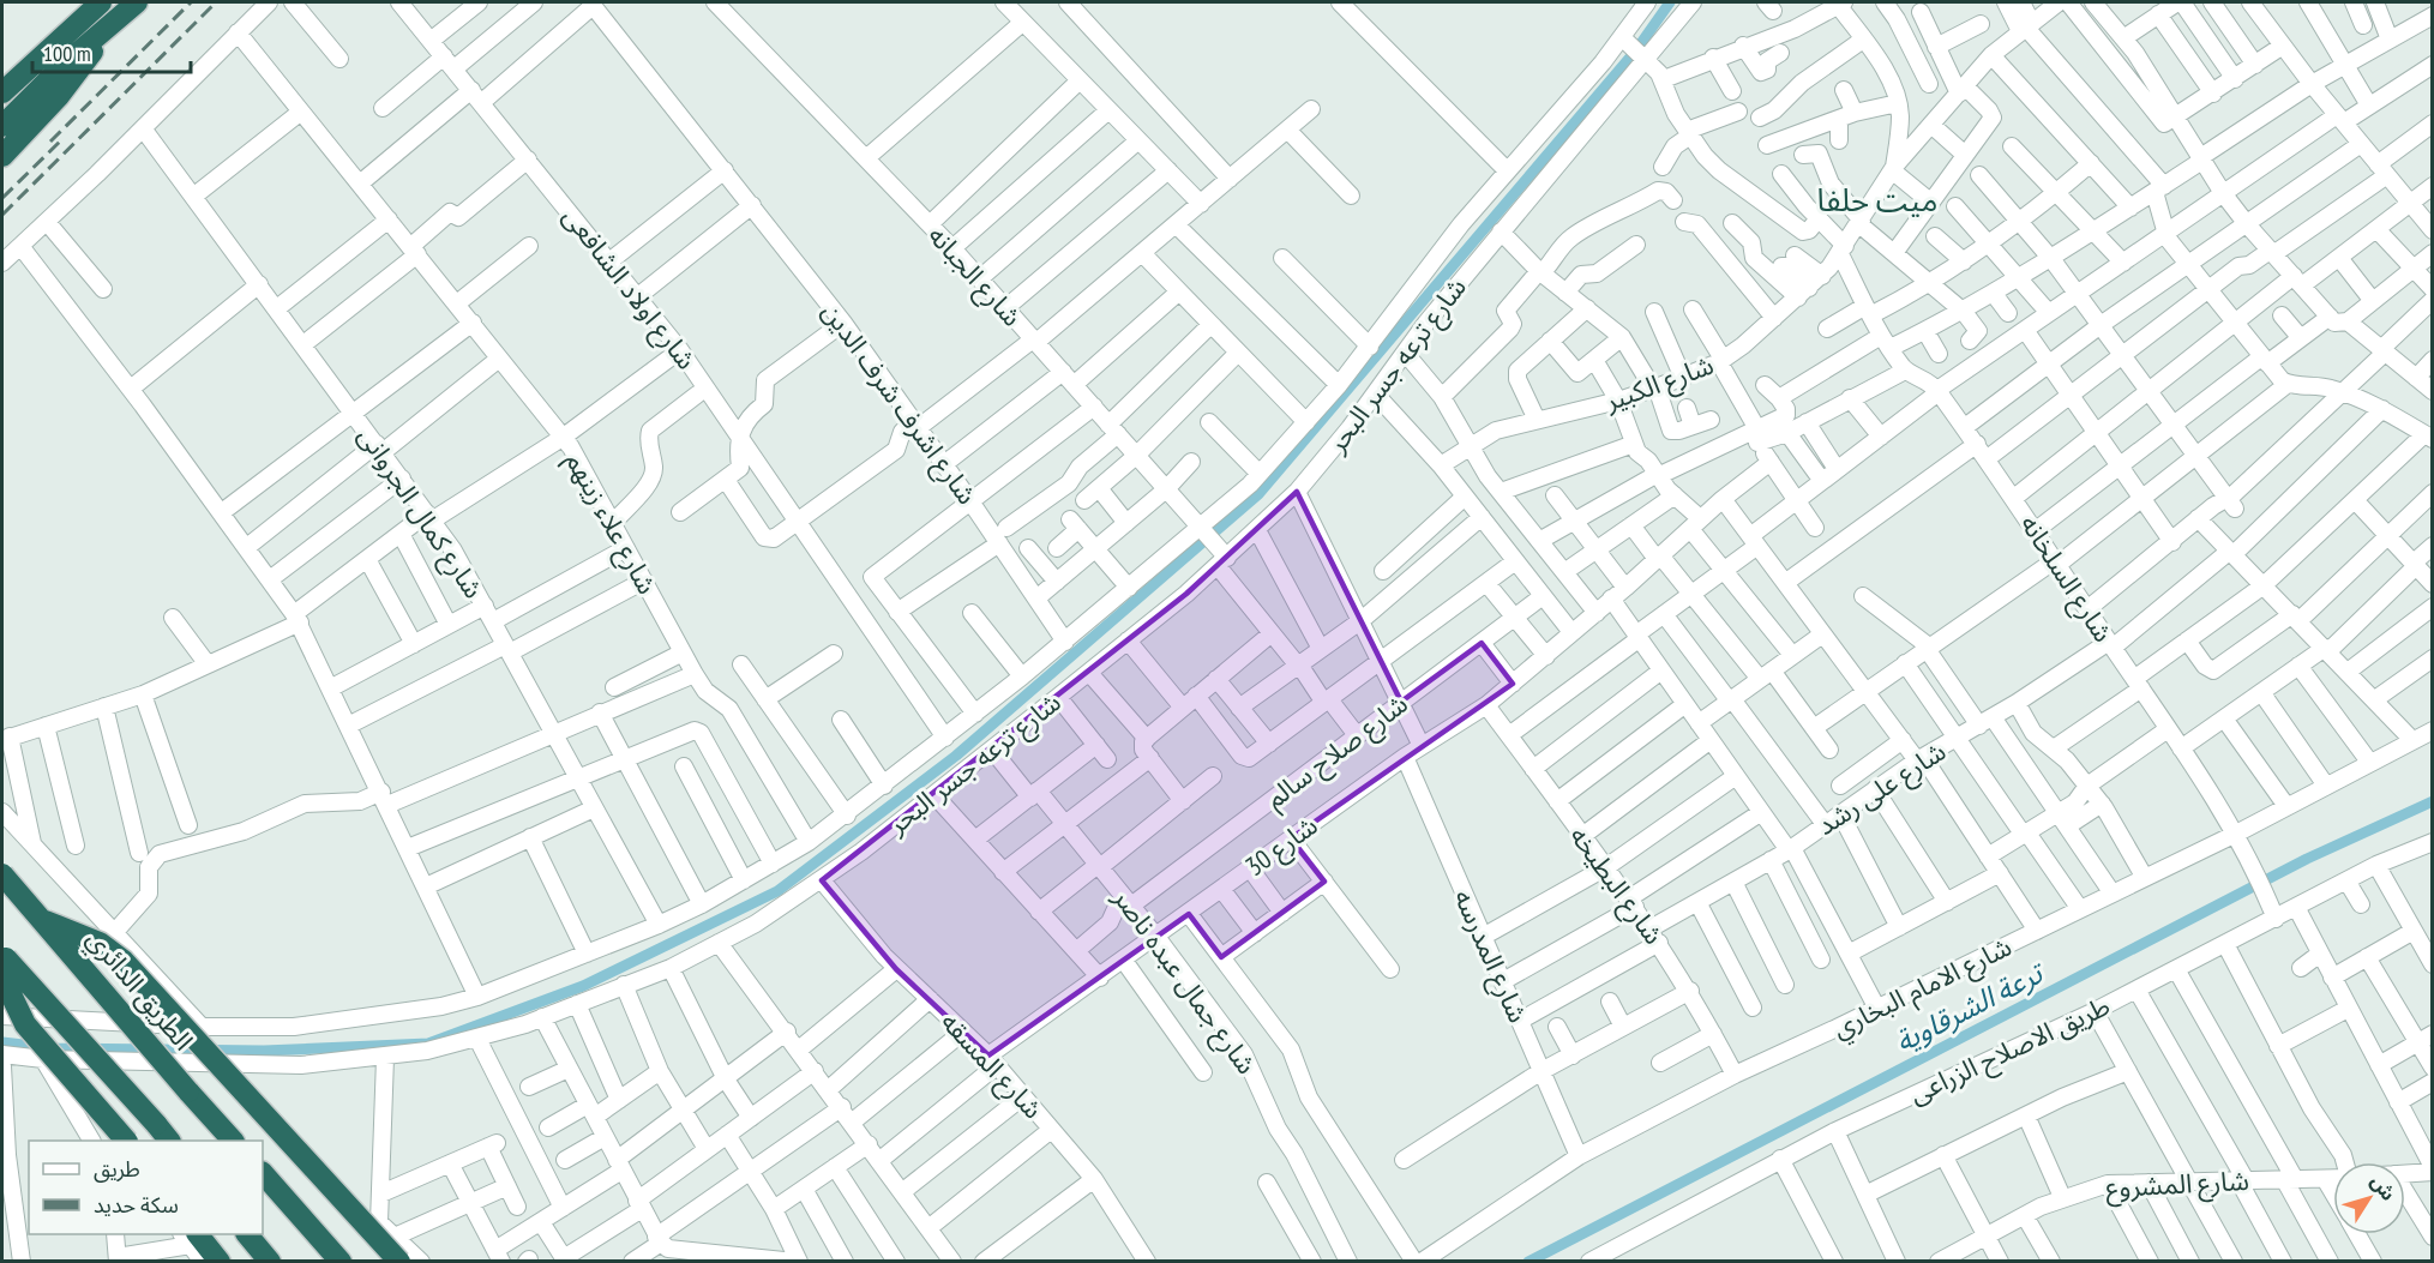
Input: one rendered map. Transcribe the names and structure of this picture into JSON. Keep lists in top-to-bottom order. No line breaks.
{"streets":{"highway":["الطريق الدائري"],"street":["شارع الجبانه","شارع اولاد الشافعى","شارع ترعه جسر البحر","شارع الكبير","شارع اشرف شرف الدين","شارع كمال الجروانى","شارع علاء زينهم","شارع السلخانه","شارع صلاح سالم","شارع على رشد","شارع 30","شارع البطيخه","شارع المدرسه","شارع جمال عبده ناصر","شارع الامام البخاري","طريق الاصلاح الزراعى","شارع المسقه","شارع المشروع"]},"crossings":[["شارع الجبانه","شارع ترعه جسر البحر"],["شارع الجبانه","شارع صلاح سالم"],["شارع اولاد الشافعى","شارع ترعه جسر البحر"],["شارع ترعه جسر البحر","شارع اشرف شرف الدين"],["شارع ترعه جسر البحر","شارع كمال الجروانى"],["شارع ترعه جسر البحر","شارع علاء زينهم"],["شارع ترعه جسر البحر","شارع جمال عبده ناصر"],["شارع ترعه جسر البحر","شارع المسقه"],["شارع الكبير","شارع السلخانه"],["شارع السلخانه","شارع على رشد"],["شارع السلخانه","شارع الامام البخاري"],["شارع السلخانه","طريق الاصلاح الزراعى"],["شارع صلاح سالم","شارع جمال عبده ناصر"],["شارع على رشد","شارع البطيخه"],["شارع على رشد","شارع المدرسه"],["شارع 30","شارع البطيخه"],["شارع 30","شارع المدرسه"],["شارع 30","شارع جمال عبده ناصر"],["شارع 30","شارع المسقه"],["شارع البطيخه","شارع الامام البخاري"],["شارع المدرسه","شارع الامام البخاري"]],"districts":["ميت حلفا"],"water":["ترعة الشرقاوية"],"legend":["طريق","سكة حديد"],"scale_bar":"100 m","north":"top right"}
